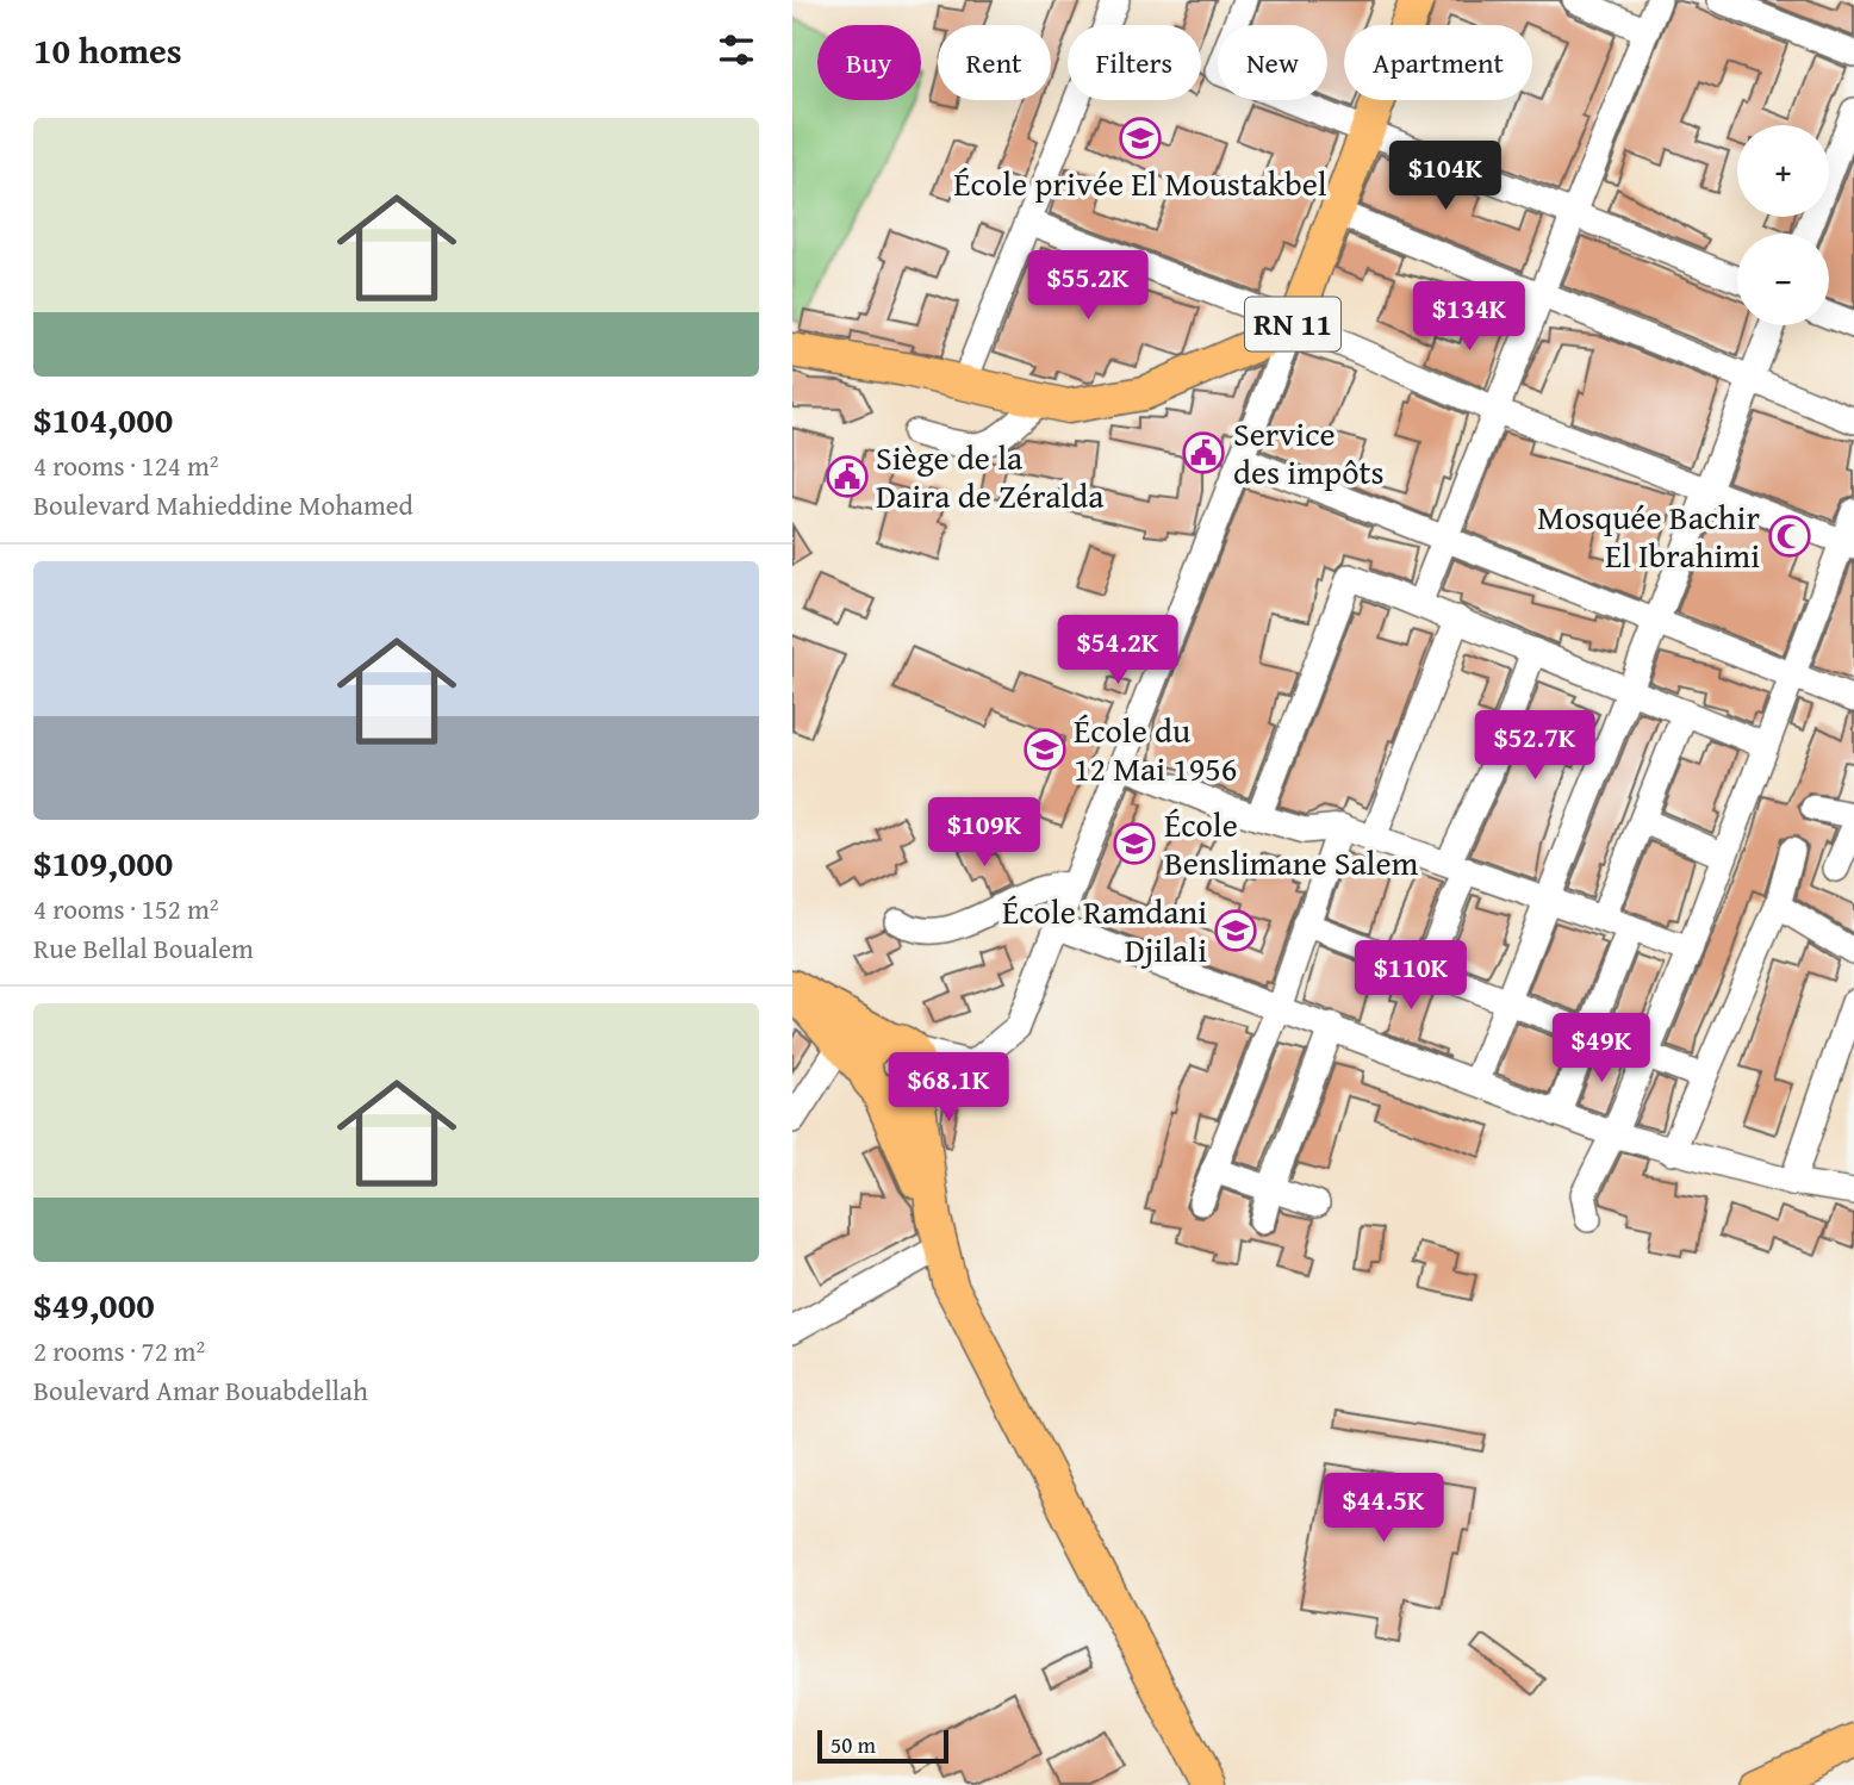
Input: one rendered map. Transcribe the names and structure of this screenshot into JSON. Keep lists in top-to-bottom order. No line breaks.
{"streets":{"main road":["RN 11"]},"places":{"school or university":["École privée El Moustakbel","École du 12 Mai 1956","École Benslimane Salem","École Ramdani Djilali"],"public building":["Service des impôts","Siège de la Daira de Zéralda"],"mosque":["Mosquée Bachir El Ibrahimi"]},"scale_bar":"50 m","page":{"heading":"10 homes","chip":["Buy","Rent","Filters","New","Apartment"],"list":[{"name":"$104,000","note":"4 rooms · 124 m² · Boulevard Mahieddine Mohamed"},{"name":"$109,000","note":"4 rooms · 152 m² · Rue Bellal Boualem"},{"name":"$49,000","note":"2 rooms · 72 m² · Boulevard Amar Bouabdellah"}],"map_buttons":["+","−"],"price":["$104K","$55.2K","$134K","$54.2K","$52.7K","$109K","$110K","$49K","$68.1K","$44.5K"],"scale":"50 m"}}
